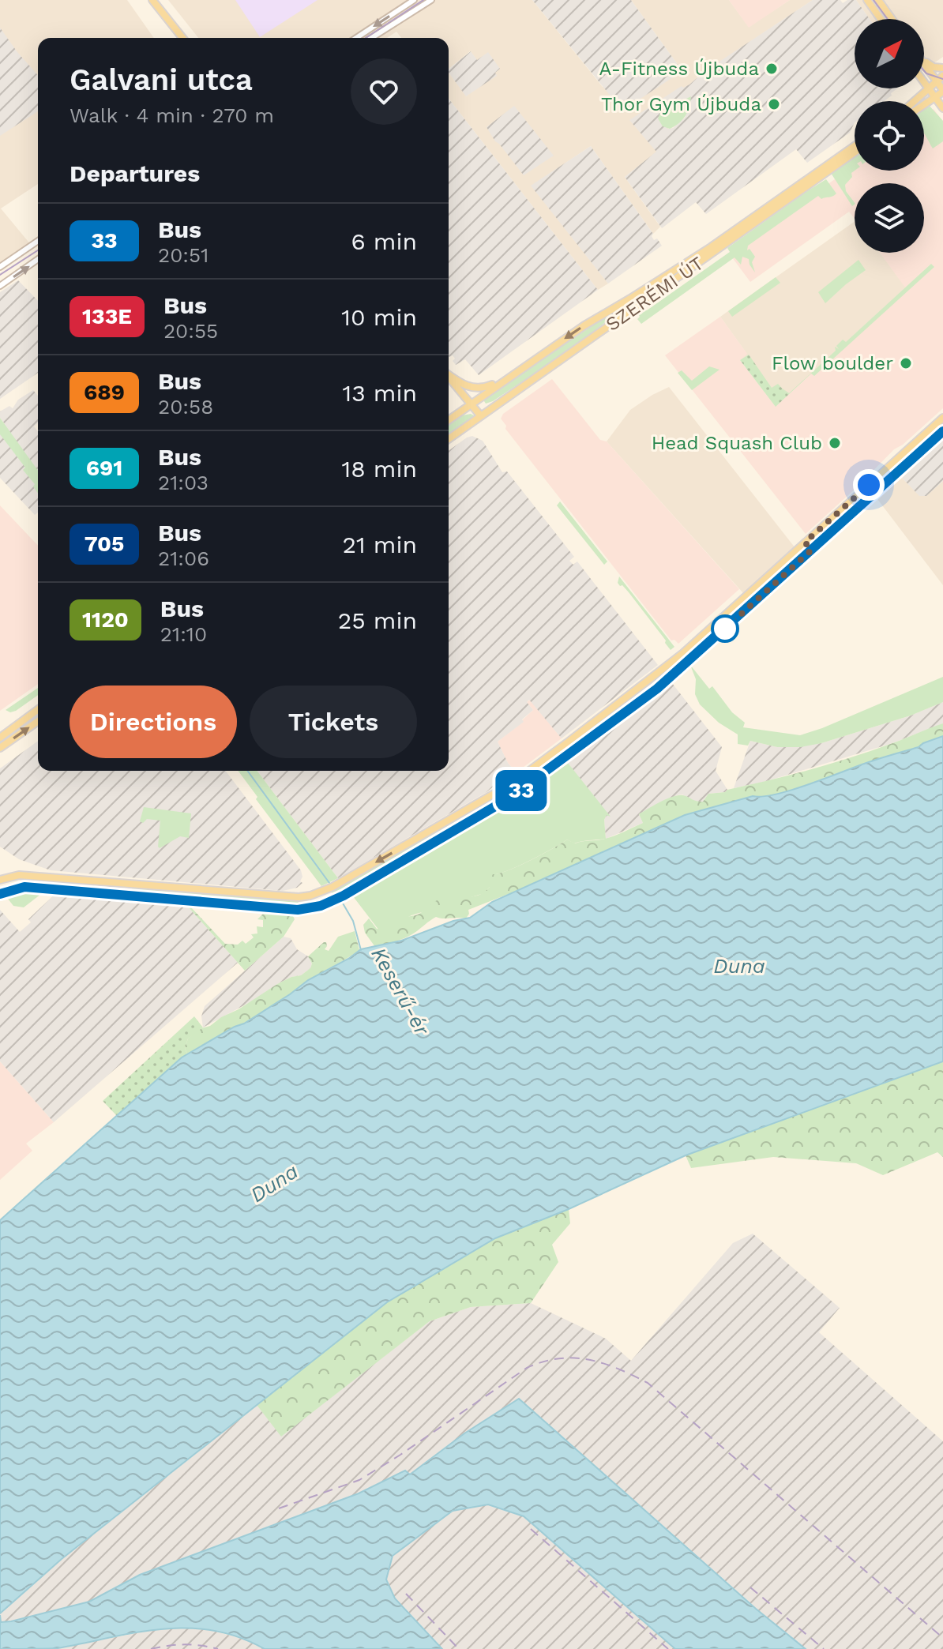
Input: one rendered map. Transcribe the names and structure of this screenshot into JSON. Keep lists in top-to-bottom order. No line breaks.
{"streets":{"main road":["SZERÉMI ÚT"]},"water":["Duna","Keserű-ér"],"places":["A-Fitness Újbuda","Thor Gym Újbuda","Flow boulder","Head Squash Club"],"lines":["bus line 33"],"north":"top right","page":{"on_map":"33","heading":[["Galvani utca","Walk · 4 min · 270 m"],"Departures"],"list":[{"mark":"33","name":"Bus","note":"20:51","value":"6 min"},{"mark":"133E","name":"Bus","note":"20:55","value":"10 min"},{"mark":"689","name":"Bus","note":"20:58","value":"13 min"},{"mark":"691","name":"Bus","note":"21:03","value":"18 min"},{"mark":"705","name":"Bus","note":"21:06","value":"21 min"},{"mark":"1120","name":"Bus","note":"21:10","value":"25 min"}],"buttons":["Directions","Tickets"]}}
